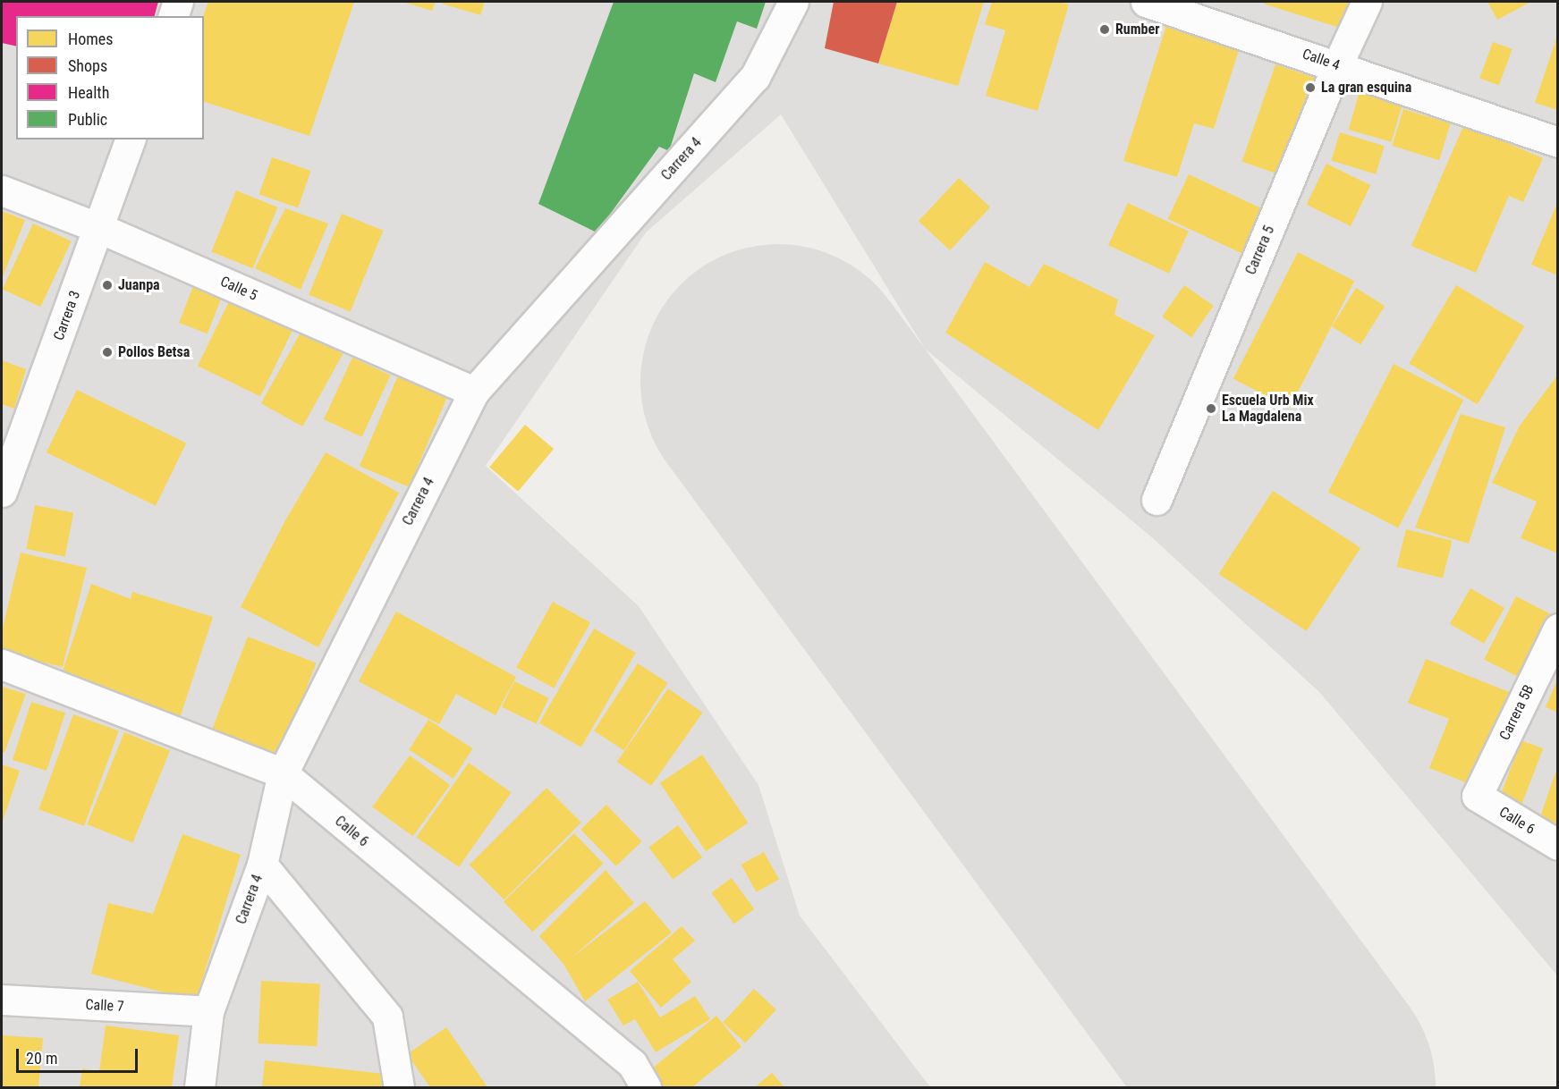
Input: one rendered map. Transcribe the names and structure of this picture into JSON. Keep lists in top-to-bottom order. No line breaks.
{"streets":{"street":["Calle 4","Carrera 4","Carrera 5","Calle 5","Carrera 3","Carrera 5B","Calle 6","Calle 7"]},"crossings":[["Calle 4","Carrera 5"],["Carrera 4","Calle 5"],["Carrera 4","Calle 6"],["Carrera 4","Calle 7"],["Calle 5","Carrera 3"],["Carrera 5B","Calle 6"]],"places":["Rumber","La gran esquina","Juanpa","Pollos Betsa","Escuela Urb Mix La Magdalena"],"legend":["Homes","Shops","Health","Public"],"scale_bar":"20 m"}
